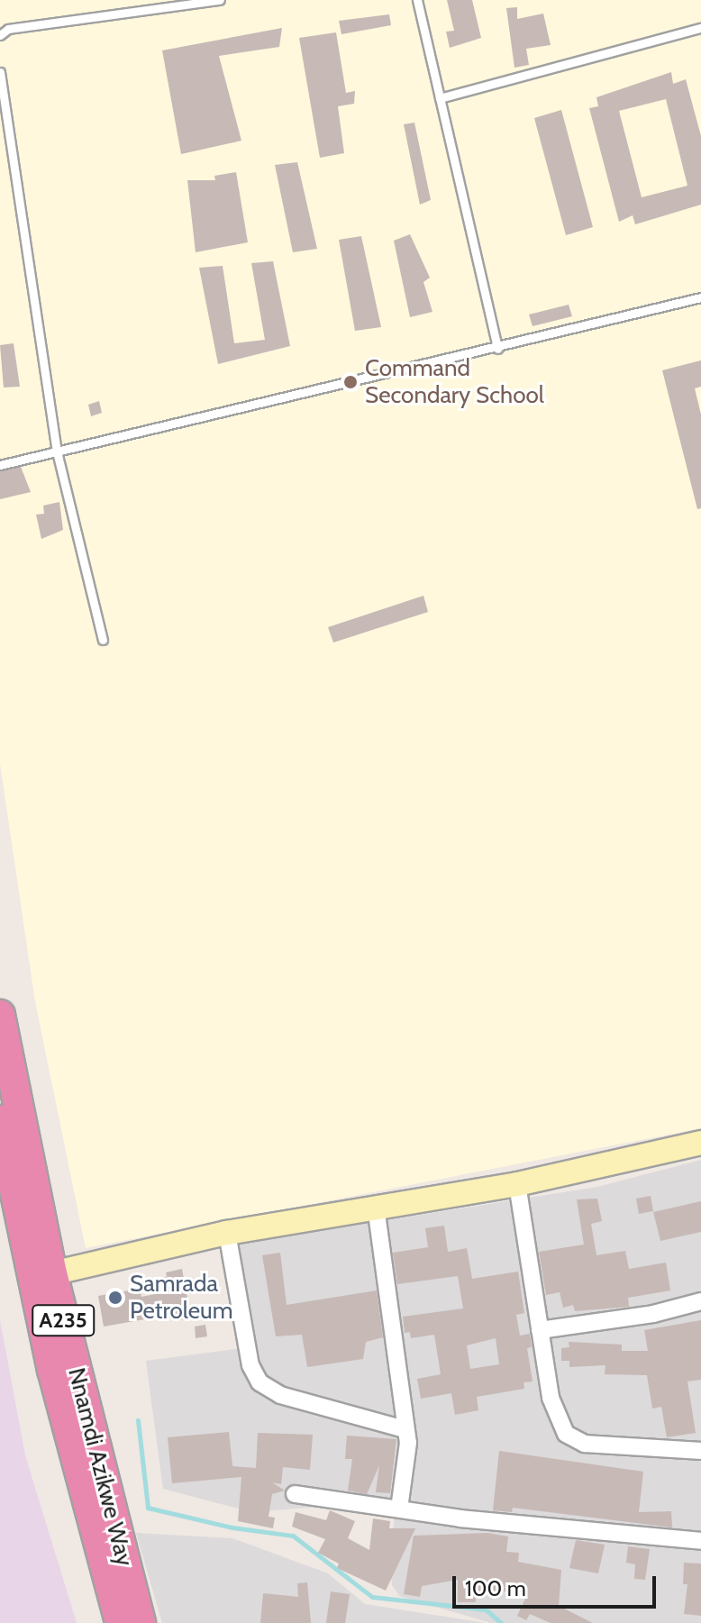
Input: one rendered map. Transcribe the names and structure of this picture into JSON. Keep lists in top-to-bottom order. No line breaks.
{"streets":{"highway":["A235","Nnamdi Azikwe Way"]},"places":["Command Secondary School","Samrada Petroleum"],"scale_bar":"100 m"}
